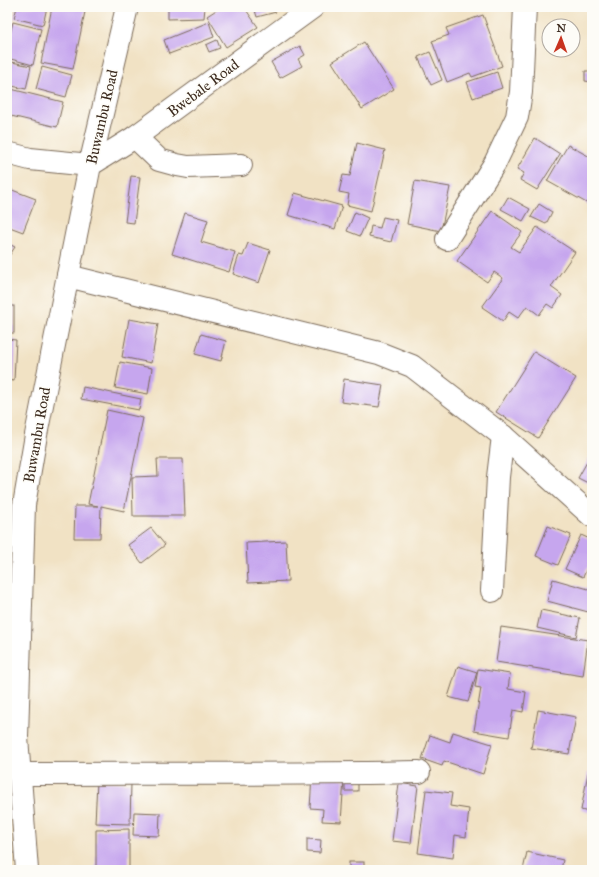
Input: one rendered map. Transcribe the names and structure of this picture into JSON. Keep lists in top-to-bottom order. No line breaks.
{"streets":{"street":["Bwebale Road","Buwambu Road"]},"crossings":[["Bwebale Road","Buwambu Road"]],"north":"top"}
